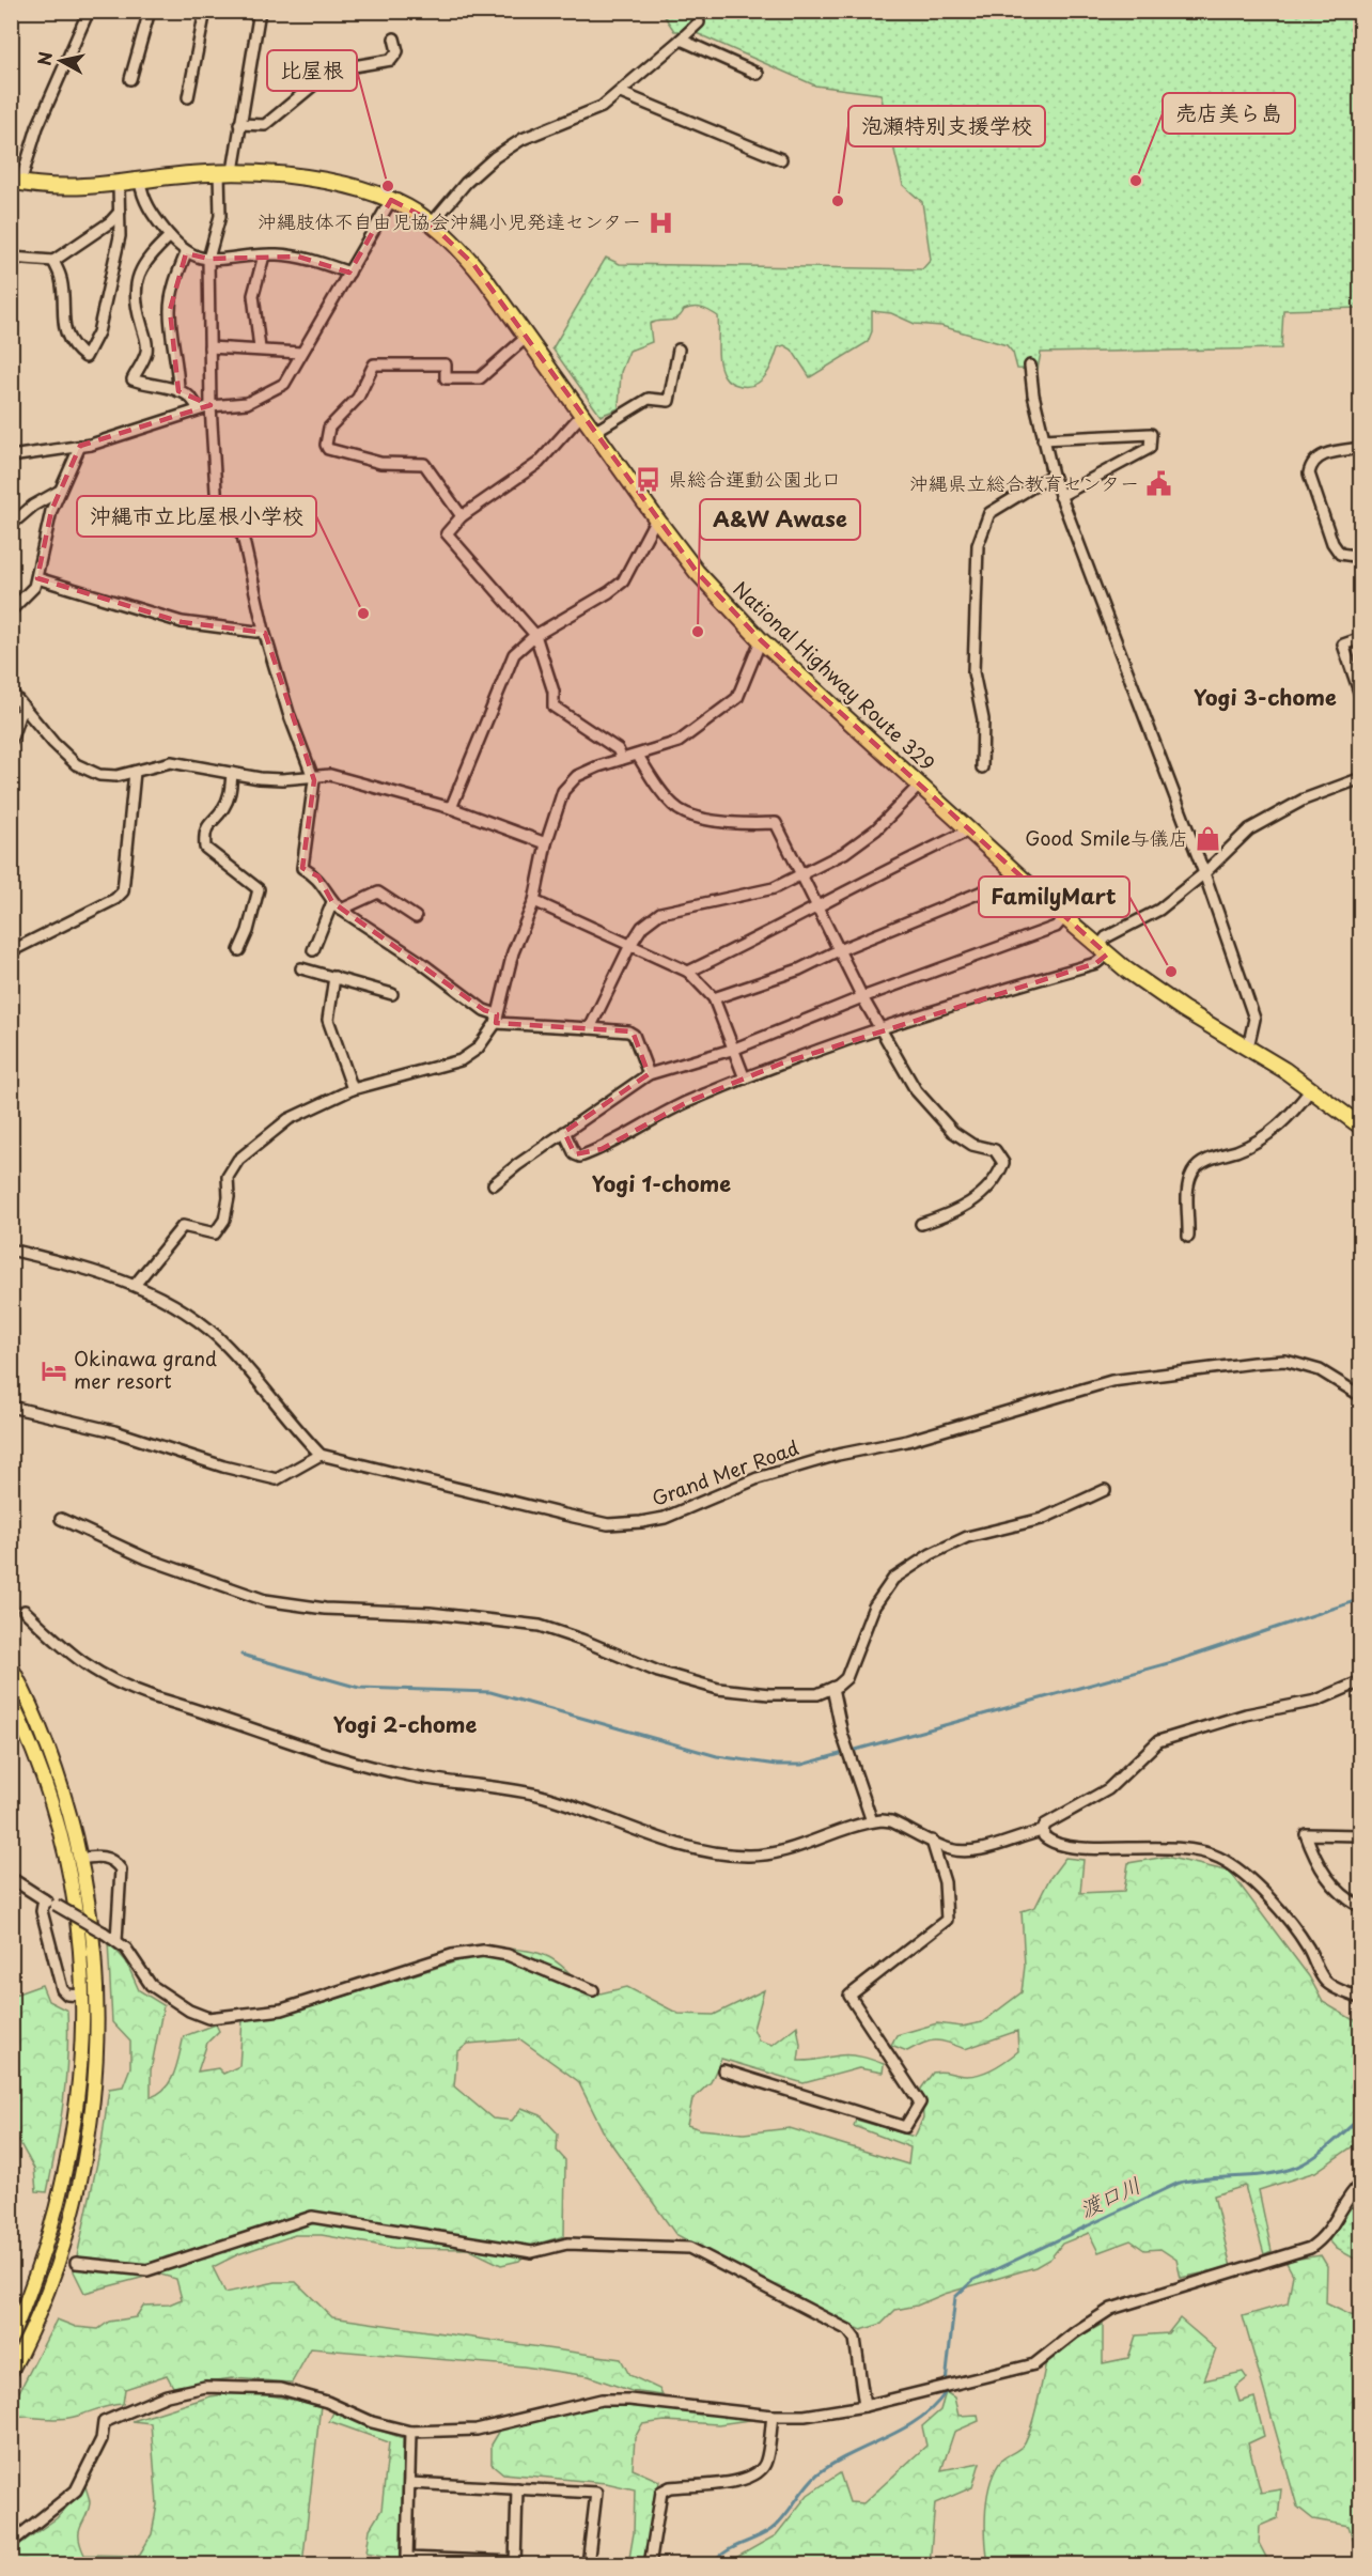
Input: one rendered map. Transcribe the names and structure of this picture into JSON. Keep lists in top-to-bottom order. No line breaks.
{"streets":{"highway":["National Highway Route 329"],"street":["Grand Mer Road"]},"districts":["Yogi 3-chome","Yogi 1-chome","Yogi 2-chome"],"water":["渡口川"],"places":{"other":["売店美ら島","比屋根","泡瀬特別支援学校","沖縄市立比屋根小学校","A&W Awase","FamilyMart"],"hospital":["沖縄肢体不自由児協会沖縄小児発達センター"],"bus stop":["県総合運動公園北口"],"public building":["沖縄県立総合教育センター"],"shop":["Good Smile与儀店"],"hotel":["Okinawa grand mer resort"]},"north":"left"}
